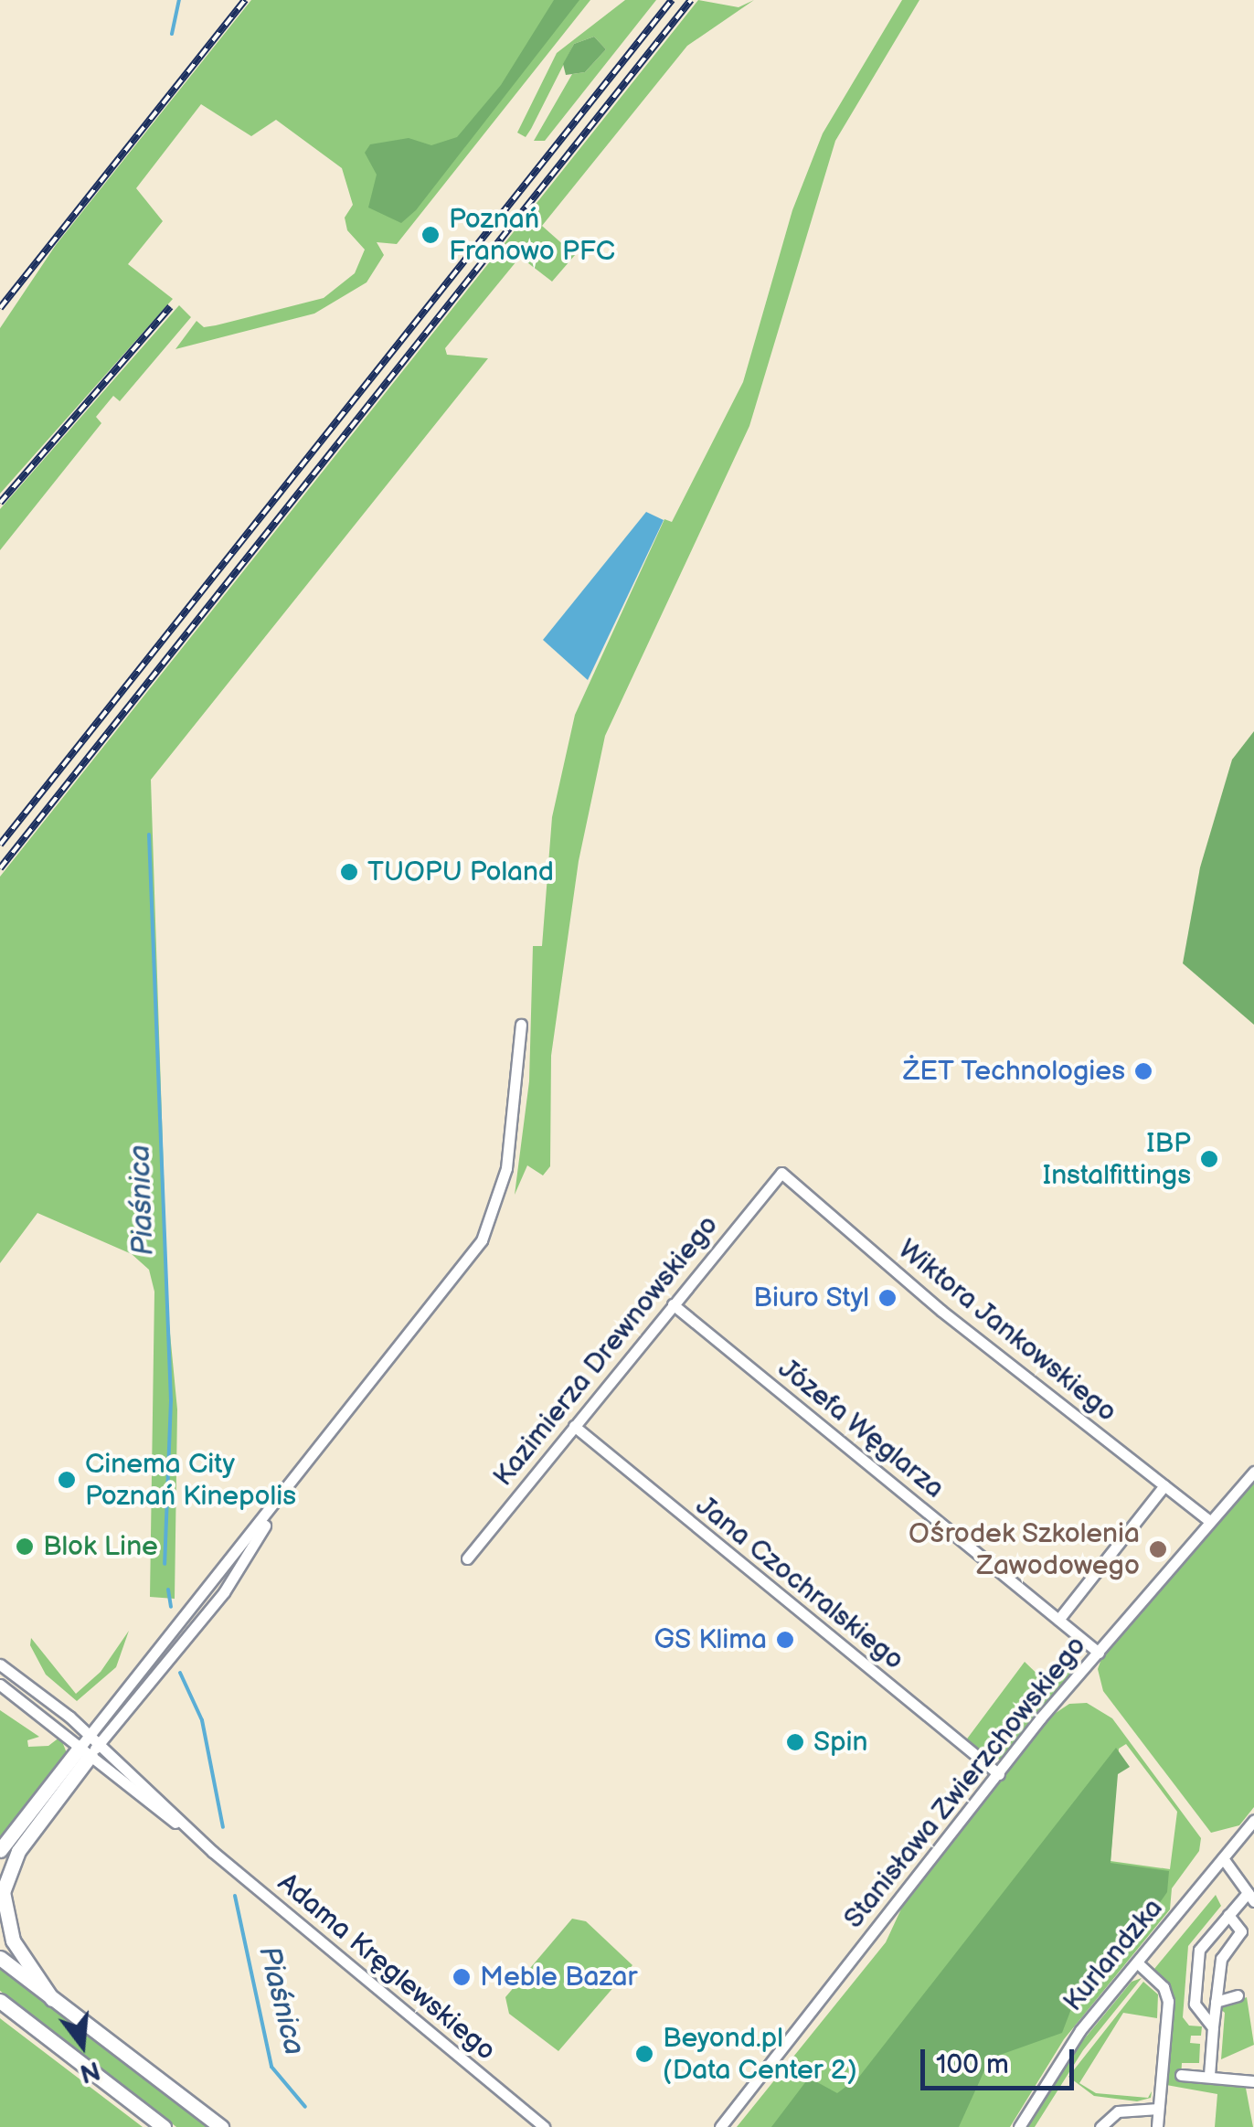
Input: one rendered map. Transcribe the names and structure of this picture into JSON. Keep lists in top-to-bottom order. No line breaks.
{"streets":{"street":["Wiktora Jankowskiego","Kazimierza Drewnowskiego","Józefa Węglarza","Jana Czochralskiego","Stanisława Zwierzchowskiego","Kurlandzka","Adama Kręglewskiego"]},"crossings":[["Wiktora Jankowskiego","Kazimierza Drewnowskiego"],["Wiktora Jankowskiego","Stanisława Zwierzchowskiego"],["Kazimierza Drewnowskiego","Józefa Węglarza"],["Kazimierza Drewnowskiego","Jana Czochralskiego"],["Józefa Węglarza","Stanisława Zwierzchowskiego"],["Jana Czochralskiego","Stanisława Zwierzchowskiego"]],"water":["Piaśnica"],"places":["Poznań Franowo PFC","TUOPU Poland","ŻET Technologies","IBP Instalfittings","Biuro Styl","Cinema City Poznań Kinepolis","Blok Line","Ośrodek Szkolenia Zawodowego","GS Klima","Spin","Meble Bazar","Beyond.pl (Data Center 2)"],"scale_bar":"100 m","north":"bottom"}
